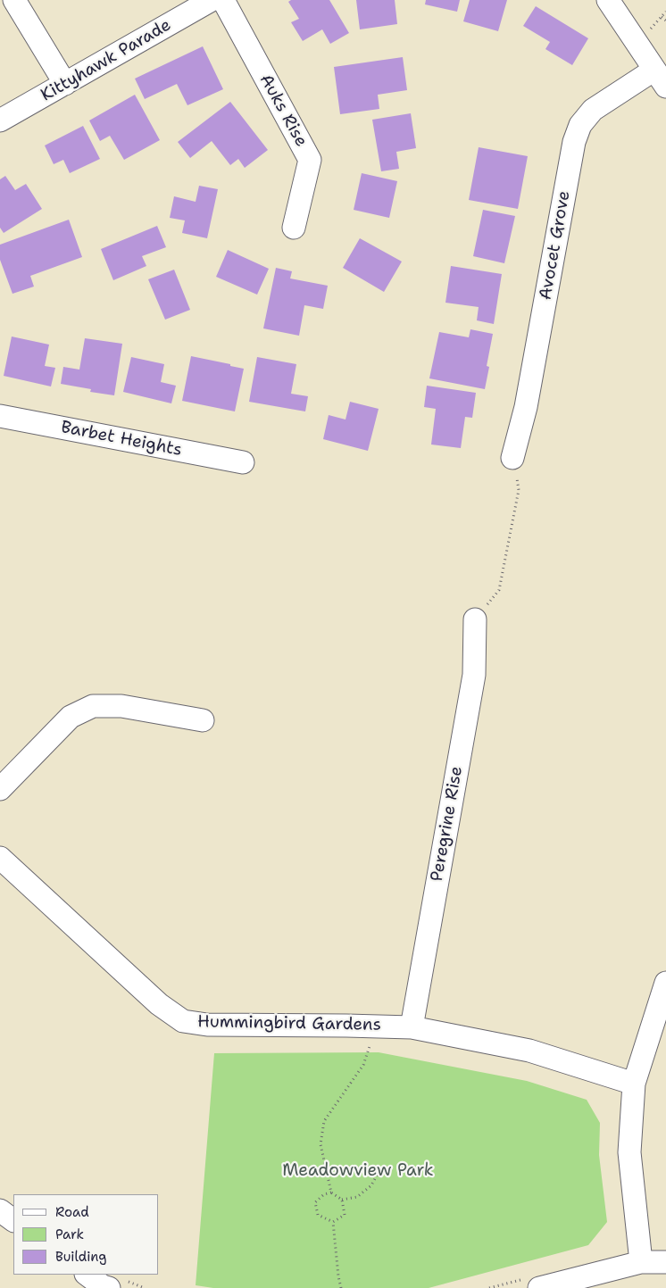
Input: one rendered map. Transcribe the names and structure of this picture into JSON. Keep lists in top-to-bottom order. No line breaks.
{"streets":{"street":["Kittyhawk Parade","Auks Rise","Avocet Grove","Barbet Heights","Peregrine Rise","Hummingbird Gardens"]},"crossings":[["Peregrine Rise","Hummingbird Gardens"]],"parks":["Meadowview Park"],"legend":["Road","Park","Building"]}
